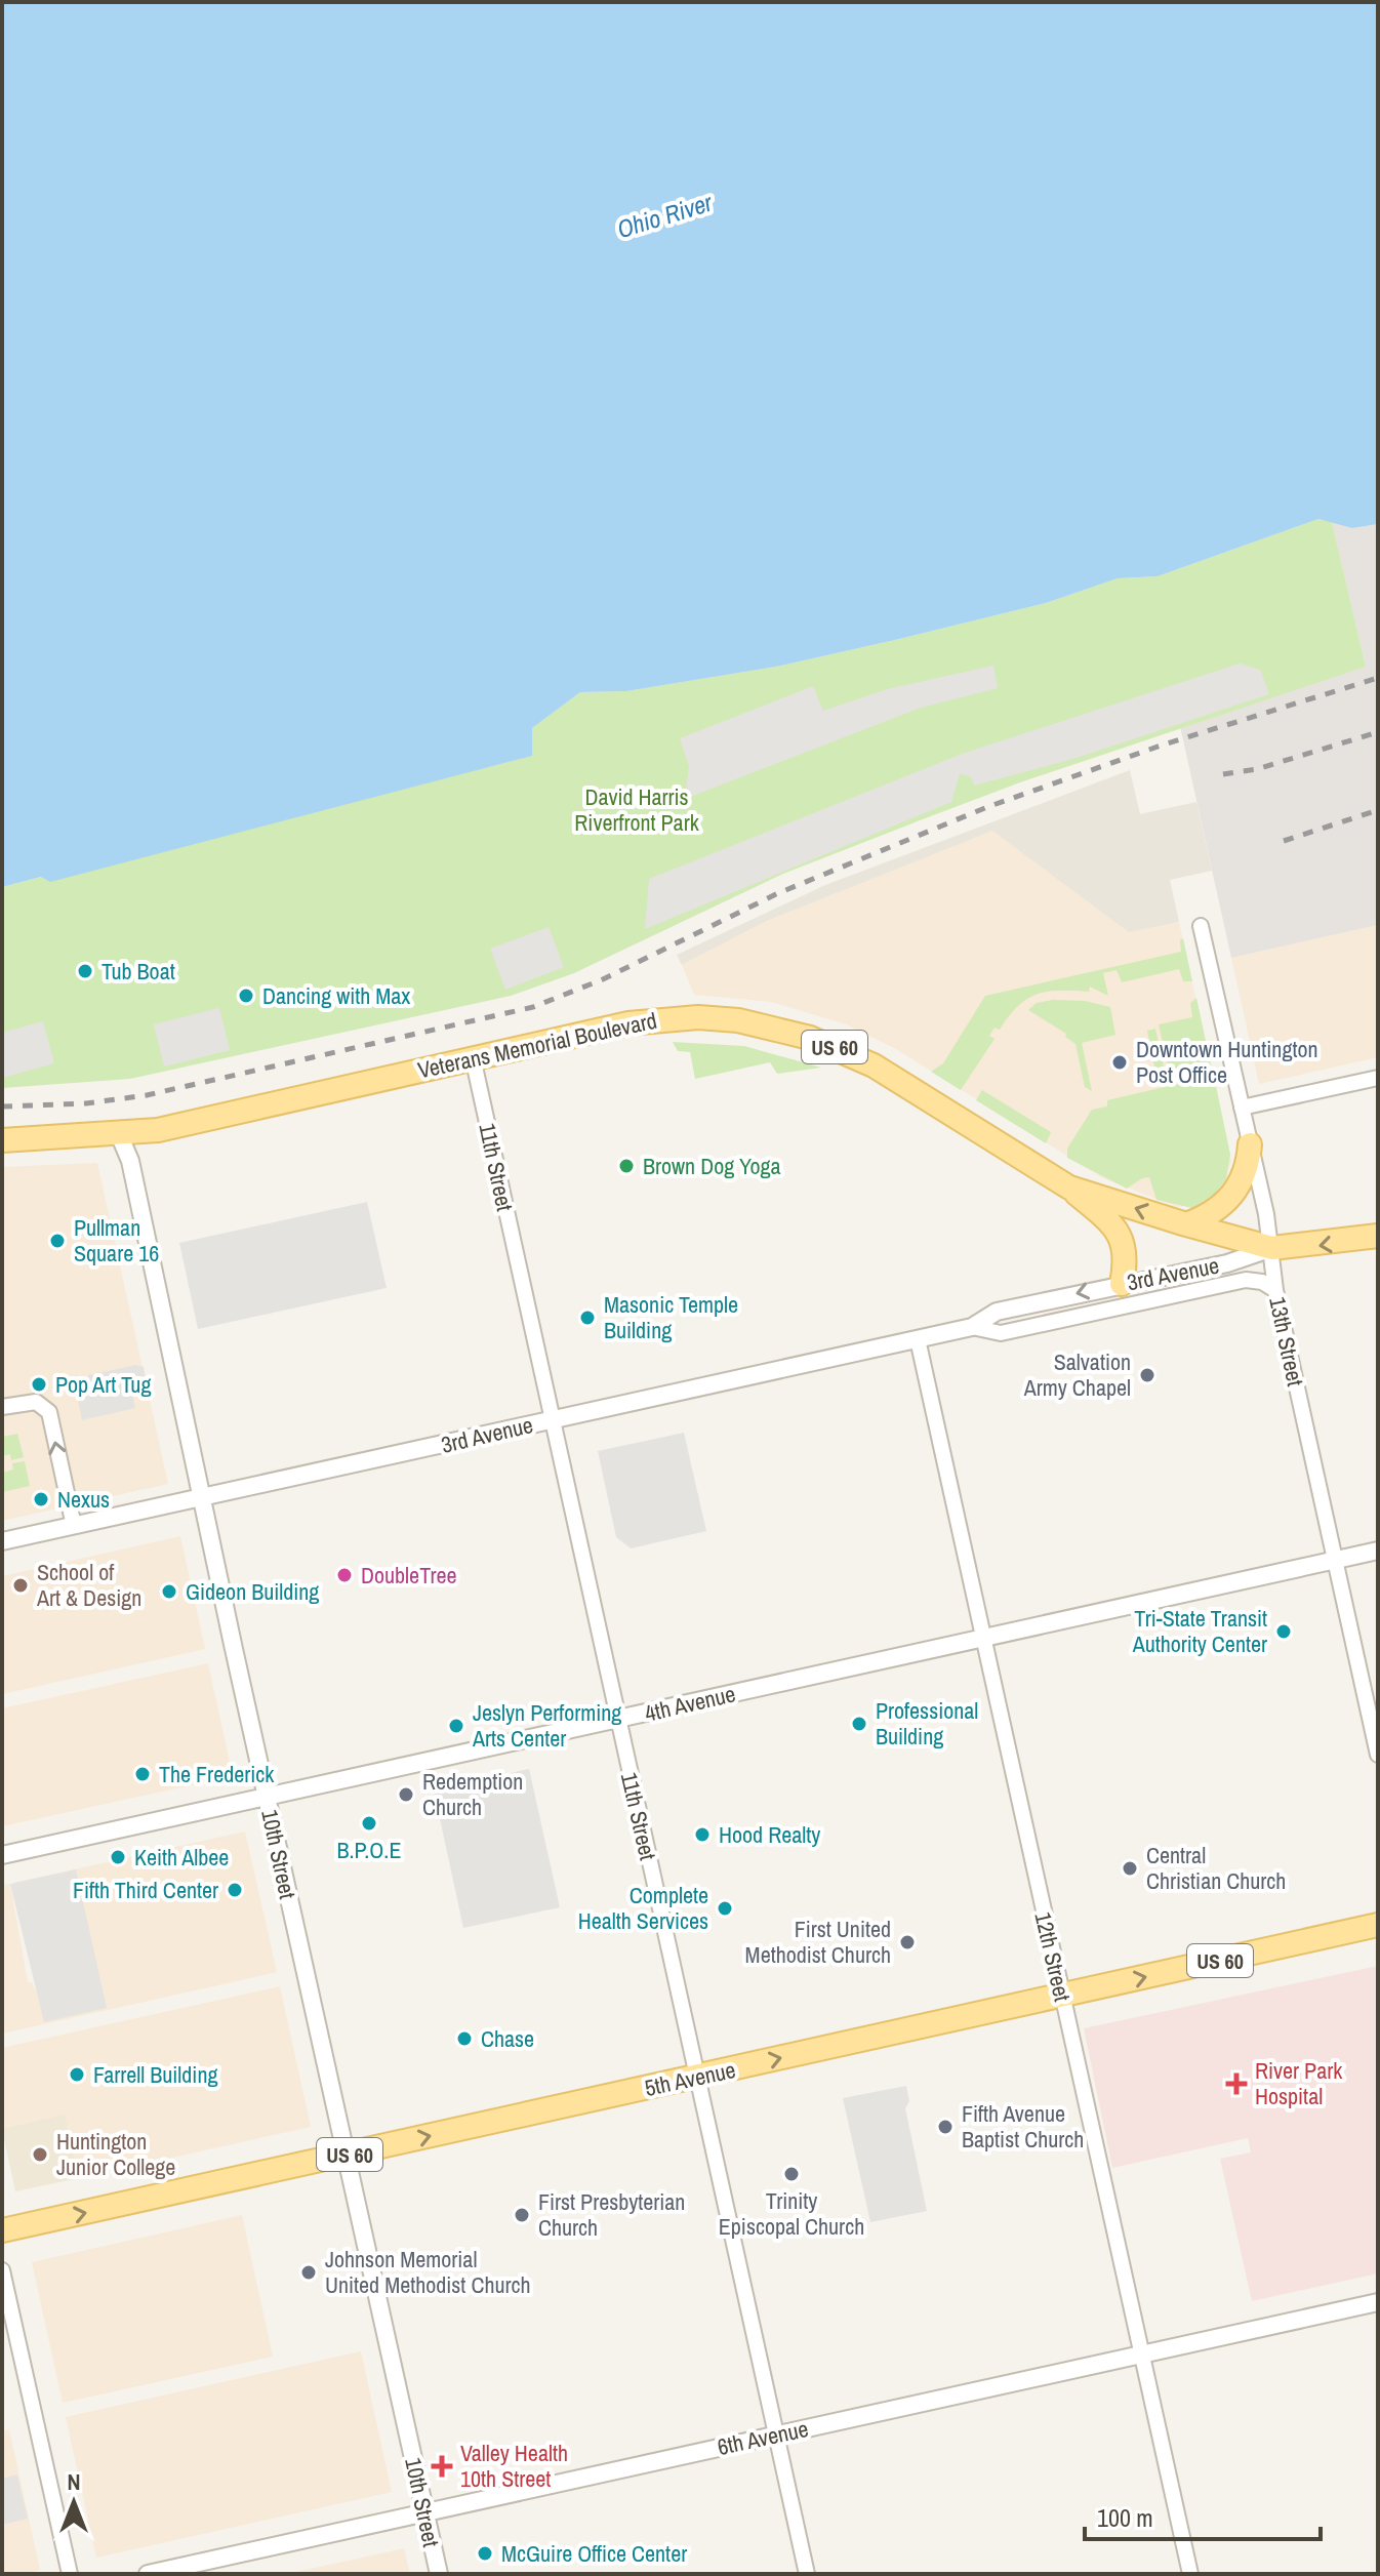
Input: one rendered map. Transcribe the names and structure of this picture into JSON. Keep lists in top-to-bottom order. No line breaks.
{"streets":{"main road":["Veterans Memorial Boulevard","US 60","3rd Avenue","5th Avenue"],"street":["11th Street","13th Street","4th Avenue","10th Street","12th Street","6th Avenue"]},"crossings":[["Veterans Memorial Boulevard","11th Street"],["Veterans Memorial Boulevard","3rd Avenue"],["Veterans Memorial Boulevard","13th Street"],["Veterans Memorial Boulevard","10th Street"],["11th Street","3rd Avenue"],["11th Street","4th Avenue"],["11th Street","5th Avenue"],["11th Street","6th Avenue"],["3rd Avenue","13th Street"],["3rd Avenue","10th Street"],["3rd Avenue","12th Street"],["13th Street","4th Avenue"],["4th Avenue","10th Street"],["4th Avenue","12th Street"],["10th Street","5th Avenue"],["10th Street","6th Avenue"],["12th Street","5th Avenue"],["12th Street","6th Avenue"]],"one_way":["5th Avenue"],"water":["Ohio River"],"parks":["David Harris Riverfront Park"],"places":{"other":["Tub Boat","Dancing with Max","Downtown Huntington Post Office","Brown Dog Yoga","Pullman Square 16","Masonic Temple Building","Salvation Army Chapel","Pop Art Tug","Nexus","DoubleTree","School of Art & Design","Gideon Building","Tri-State Transit Authority Center","Professional Building","Jeslyn Performing Arts Center","The Frederick","Redemption Church","B.P.O.E","Hood Realty","Keith Albee","Central Christian Church","Fifth Third Center","Complete Health Services","First United Methodist Church","Chase","Farrell Building","Fifth Avenue Baptist Church","Huntington Junior College","Trinity Episcopal Church","First Presbyterian Church","Johnson Memorial United Methodist Church","McGuire Office Center"],"health":["River Park Hospital","Valley Health 10th Street"]},"scale_bar":"100 m","north":"top"}
